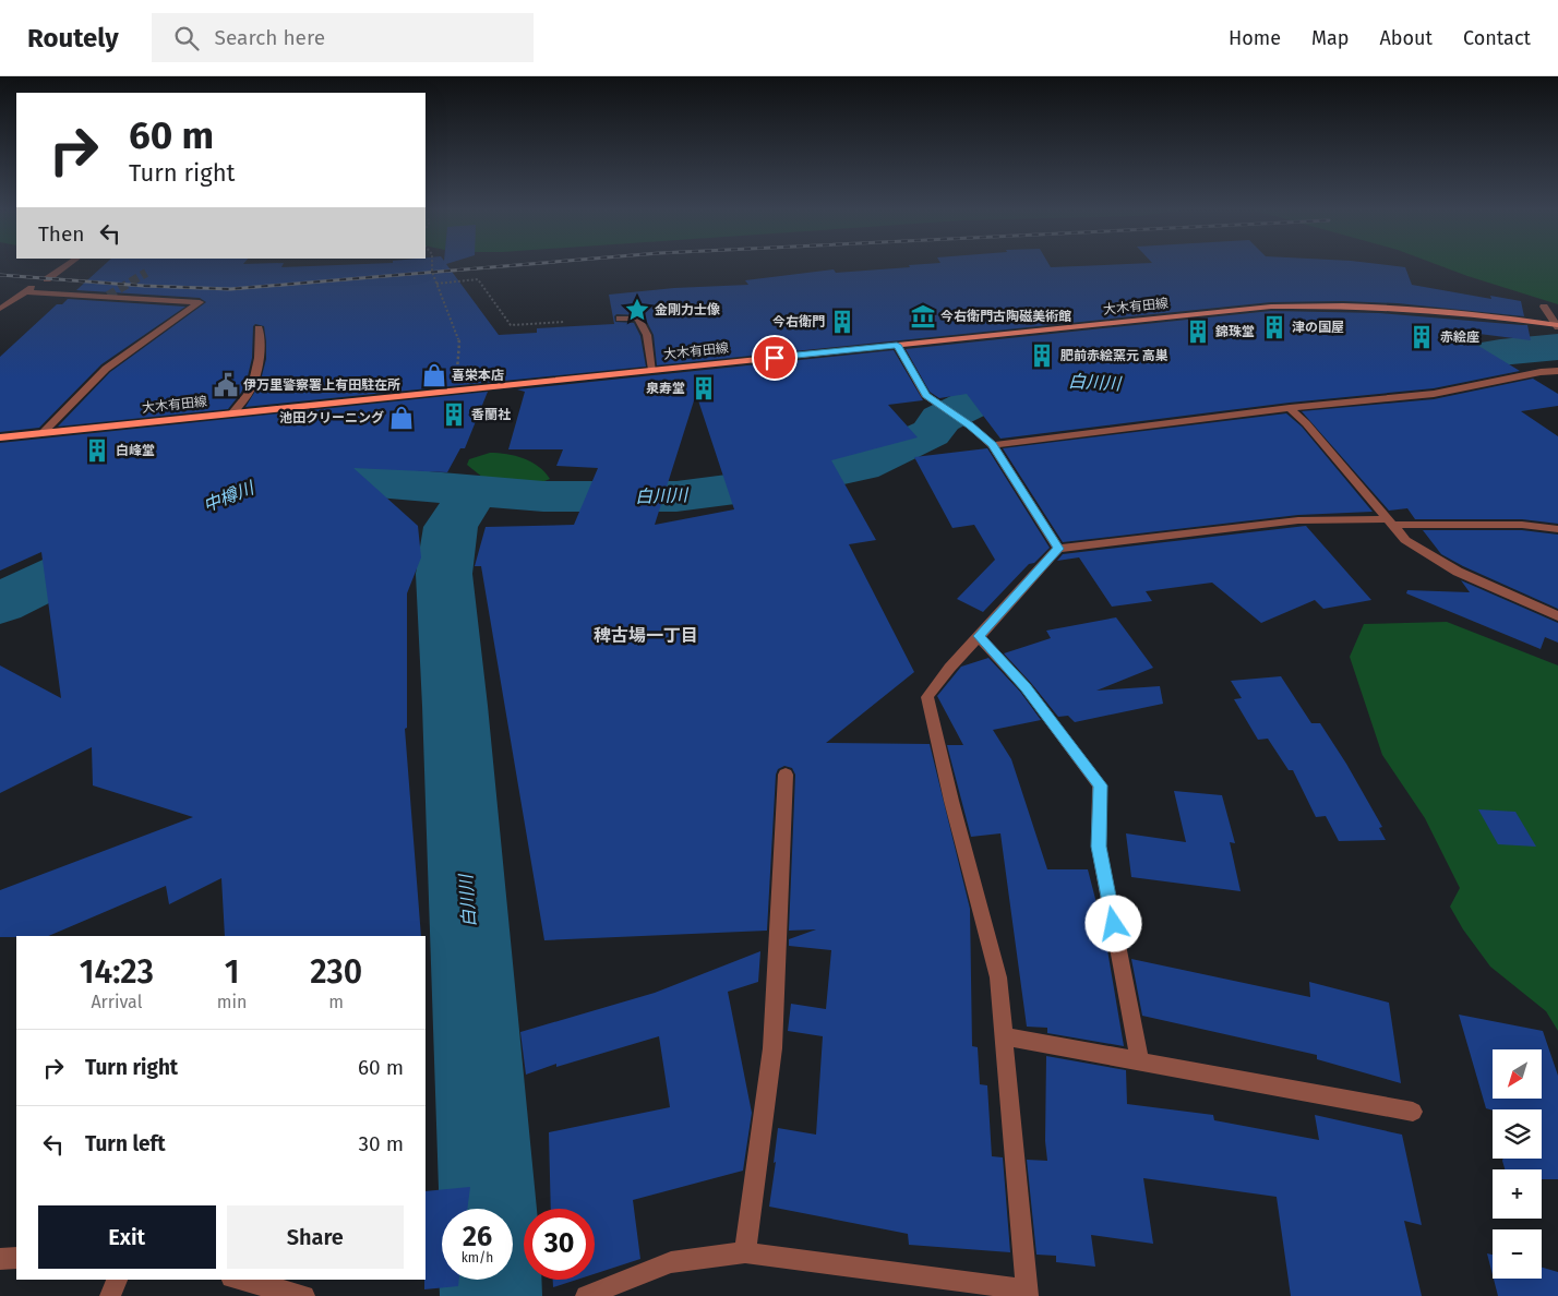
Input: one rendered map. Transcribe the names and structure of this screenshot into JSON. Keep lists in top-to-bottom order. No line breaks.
{"streets":{"main road":["大木有田線"]},"districts":["稗古場一丁目"],"water":["白川川","中樽川"],"places":{"place":["金剛力士像"],"museum":["今右衛門古陶磁美術館"],"building":["今右衛門","津の国屋","錦珠堂","赤絵座","肥前赤絵窯元 高巣","泉寿堂","香蘭社","白峰堂"],"shop":["喜栄本店","池田クリーニング"],"public building":["伊万里警察署上有田駐在所"]},"north":"bottom left","page":{"header":"Routely","search":"Search here","nav":["Home","Map","About","Contact"],"turn":["60 m","Turn right"],"then":"Then","eta":["14:23","Arrival","1","min","230","m"],"list":[{"name":"Turn right","value":"60 m"},{"name":"Turn left","value":"30 m"}],"map_buttons":["+","−"],"buttons":["Exit","Share"],"speed":"26 km/h","limit":"30"}}
